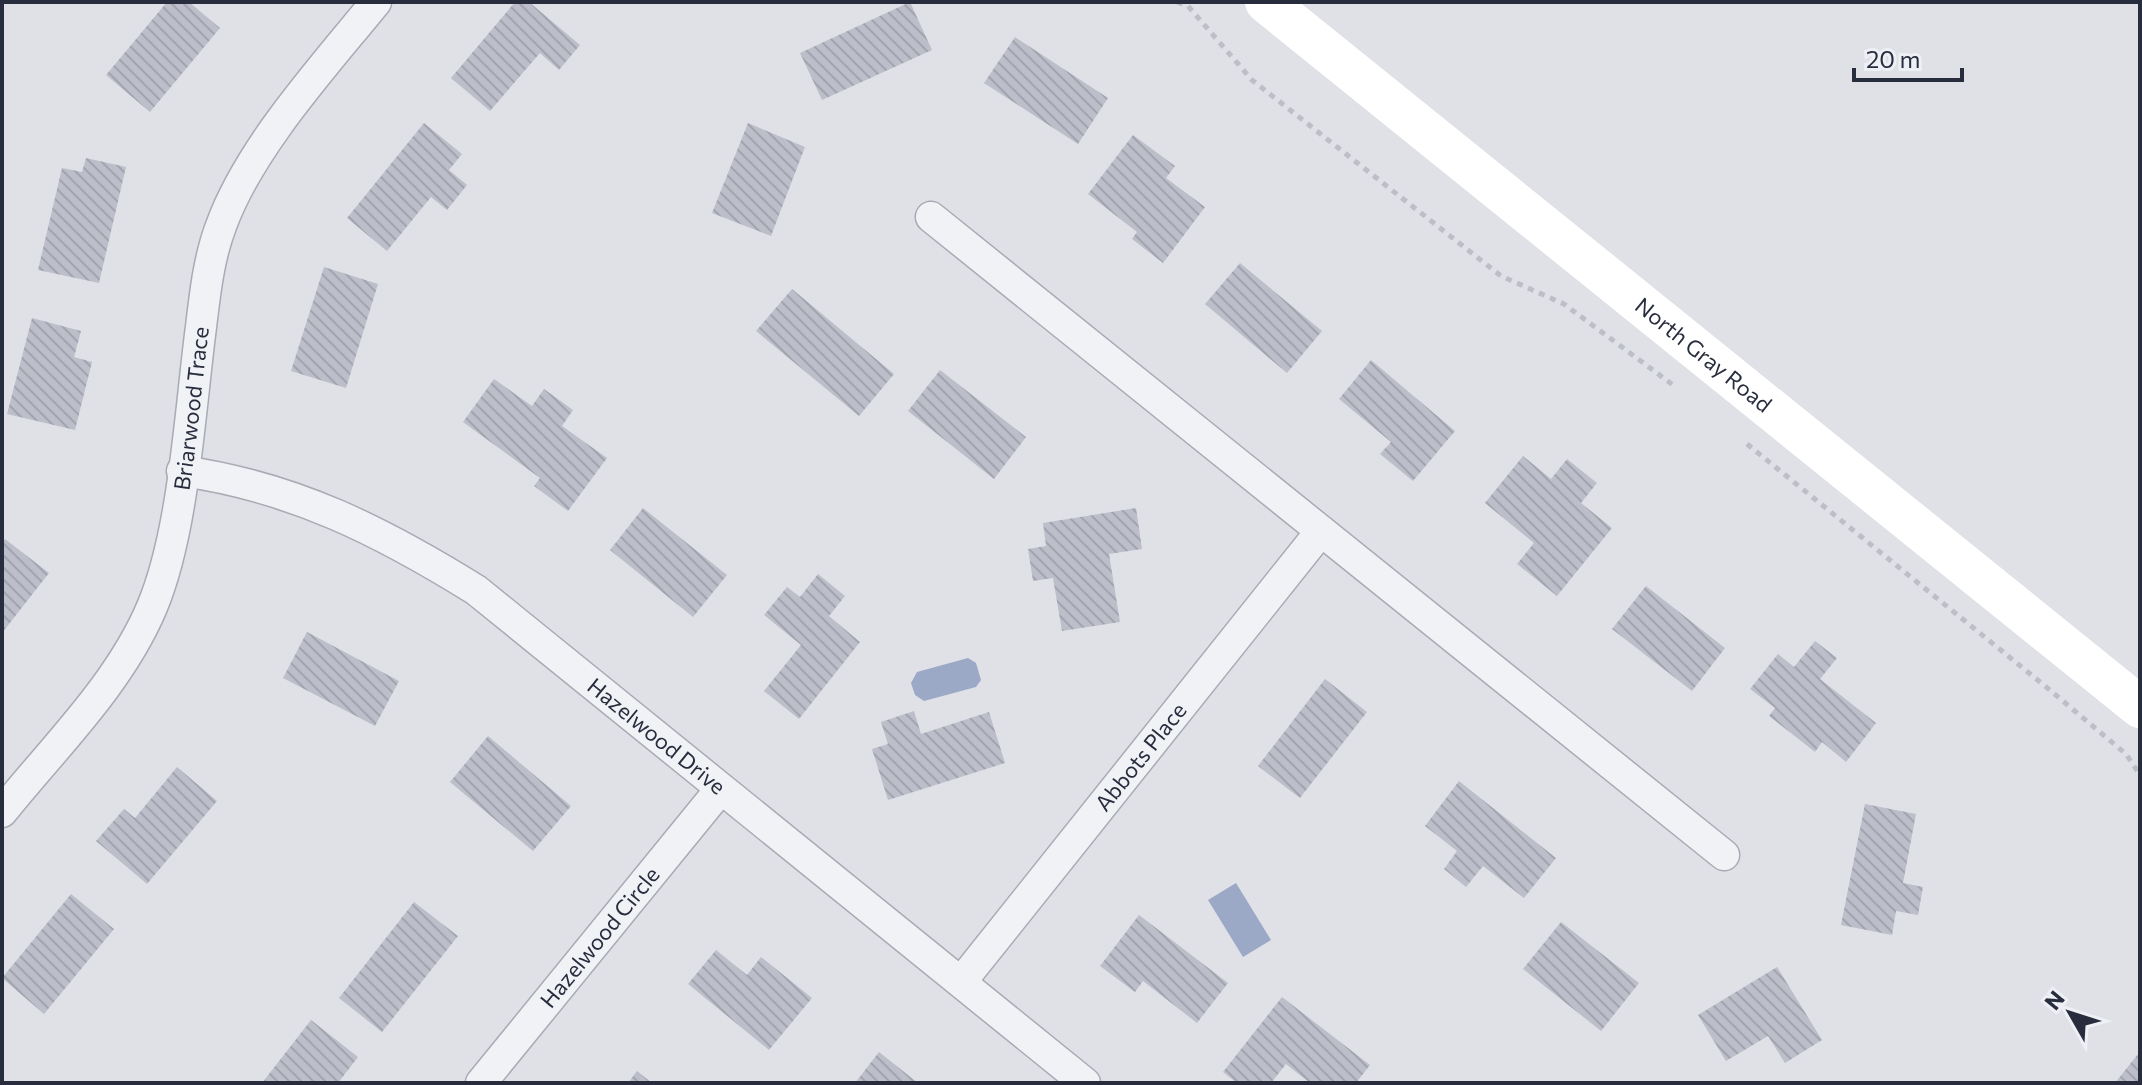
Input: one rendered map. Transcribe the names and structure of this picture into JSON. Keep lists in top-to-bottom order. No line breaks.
{"streets":{"street":["North Gray Road","Briarwood Trace","Hazelwood Drive","Abbots Place","Hazelwood Circle"]},"crossings":[["Briarwood Trace","Hazelwood Drive"],["Hazelwood Drive","Abbots Place"],["Hazelwood Drive","Hazelwood Circle"]],"scale_bar":"20 m","north":"top left"}
